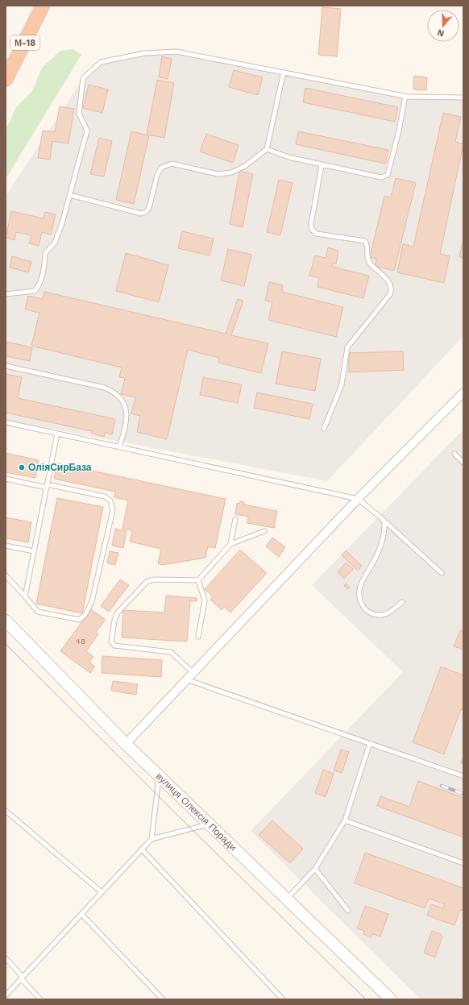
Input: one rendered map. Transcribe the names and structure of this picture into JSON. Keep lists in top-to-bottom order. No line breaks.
{"streets":{"highway":["М-18"],"main road":["вулиця Олексія Поради"]},"places":["ОліяСирБаза"],"house_numbers":["48"],"north":"bottom"}
